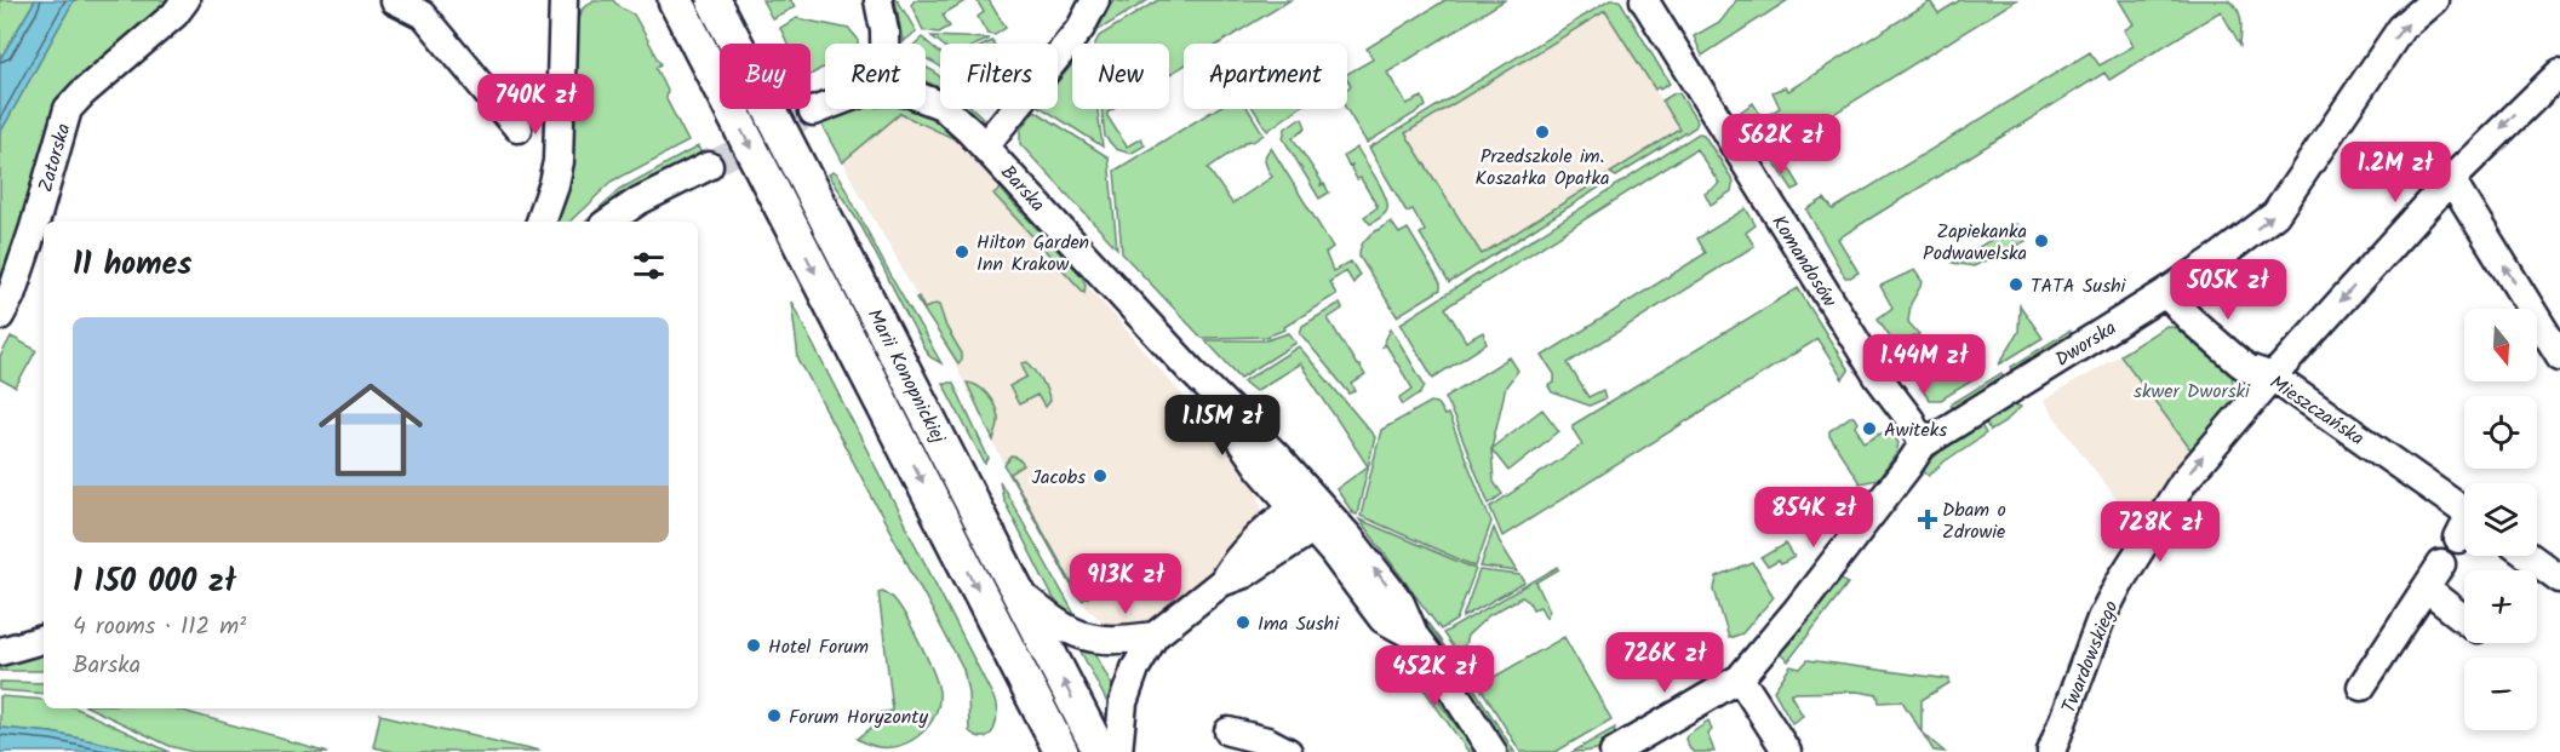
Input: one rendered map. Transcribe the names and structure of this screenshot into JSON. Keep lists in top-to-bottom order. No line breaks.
{"streets":{"main road":["Marii Konopnickiej"],"street":["Zatorska","Barska","Komandosów","Dworska","Mieszczańska","Twardowskiego"]},"crossings":[["Komandosów","Dworska"],["Dworska","Mieszczańska"],["Mieszczańska","Twardowskiego"]],"one_way":["Dworska"],"parks":["skwer Dworski"],"places":{"other":["Przedszkole im. Koszałka Opałka","Zapiekanka Podwawelska","Hilton Garden Inn Krakow","TATA Sushi","Awiteks","Jacobs","Ima Sushi","Hotel Forum","Forum Horyzonty"],"health":["Dbam o Zdrowie"]},"north":"bottom","page":{"chip":["Buy","Rent","Filters","New","Apartment"],"price":["740K zł","562K zł","1.2M zł","505K zł","1.44M zł","1.15M zł","854K zł","728K zł","913K zł","726K zł","452K zł"],"heading":"11 homes","map_buttons":["+","−"],"list":[{"name":"1 150 000 zł","note":"4 rooms · 112 m² · Barska"}]}}
